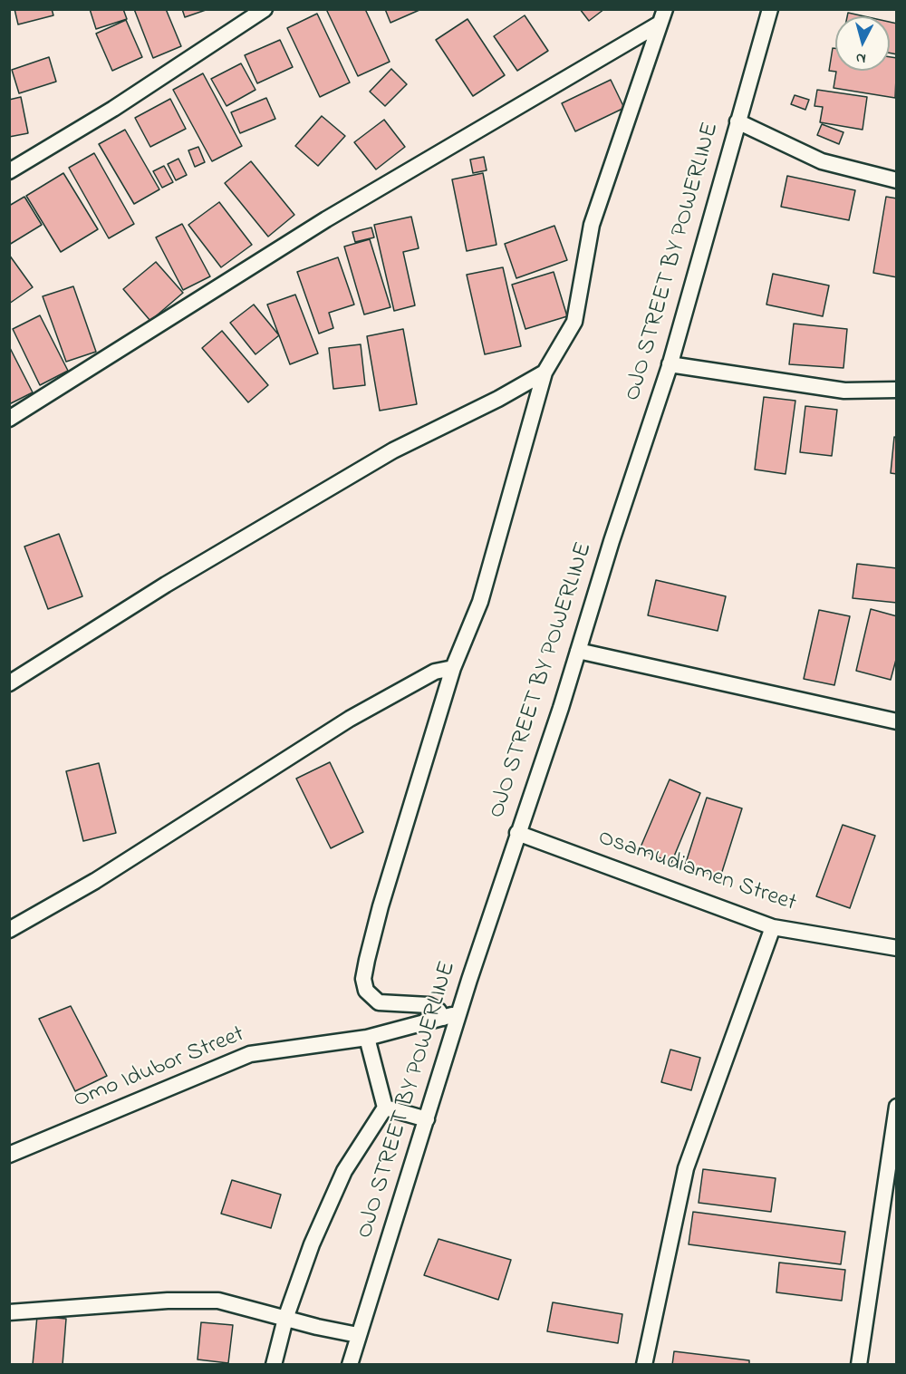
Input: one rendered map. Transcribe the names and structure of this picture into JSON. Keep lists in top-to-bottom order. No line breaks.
{"streets":{"street":["OJO STREET BY POWERLINE","Osamudiamen Street","Omo Idubor Street"]},"crossings":[["OJO STREET BY POWERLINE","Osamudiamen Street"],["OJO STREET BY POWERLINE","Omo Idubor Street"]],"north":"bottom"}
